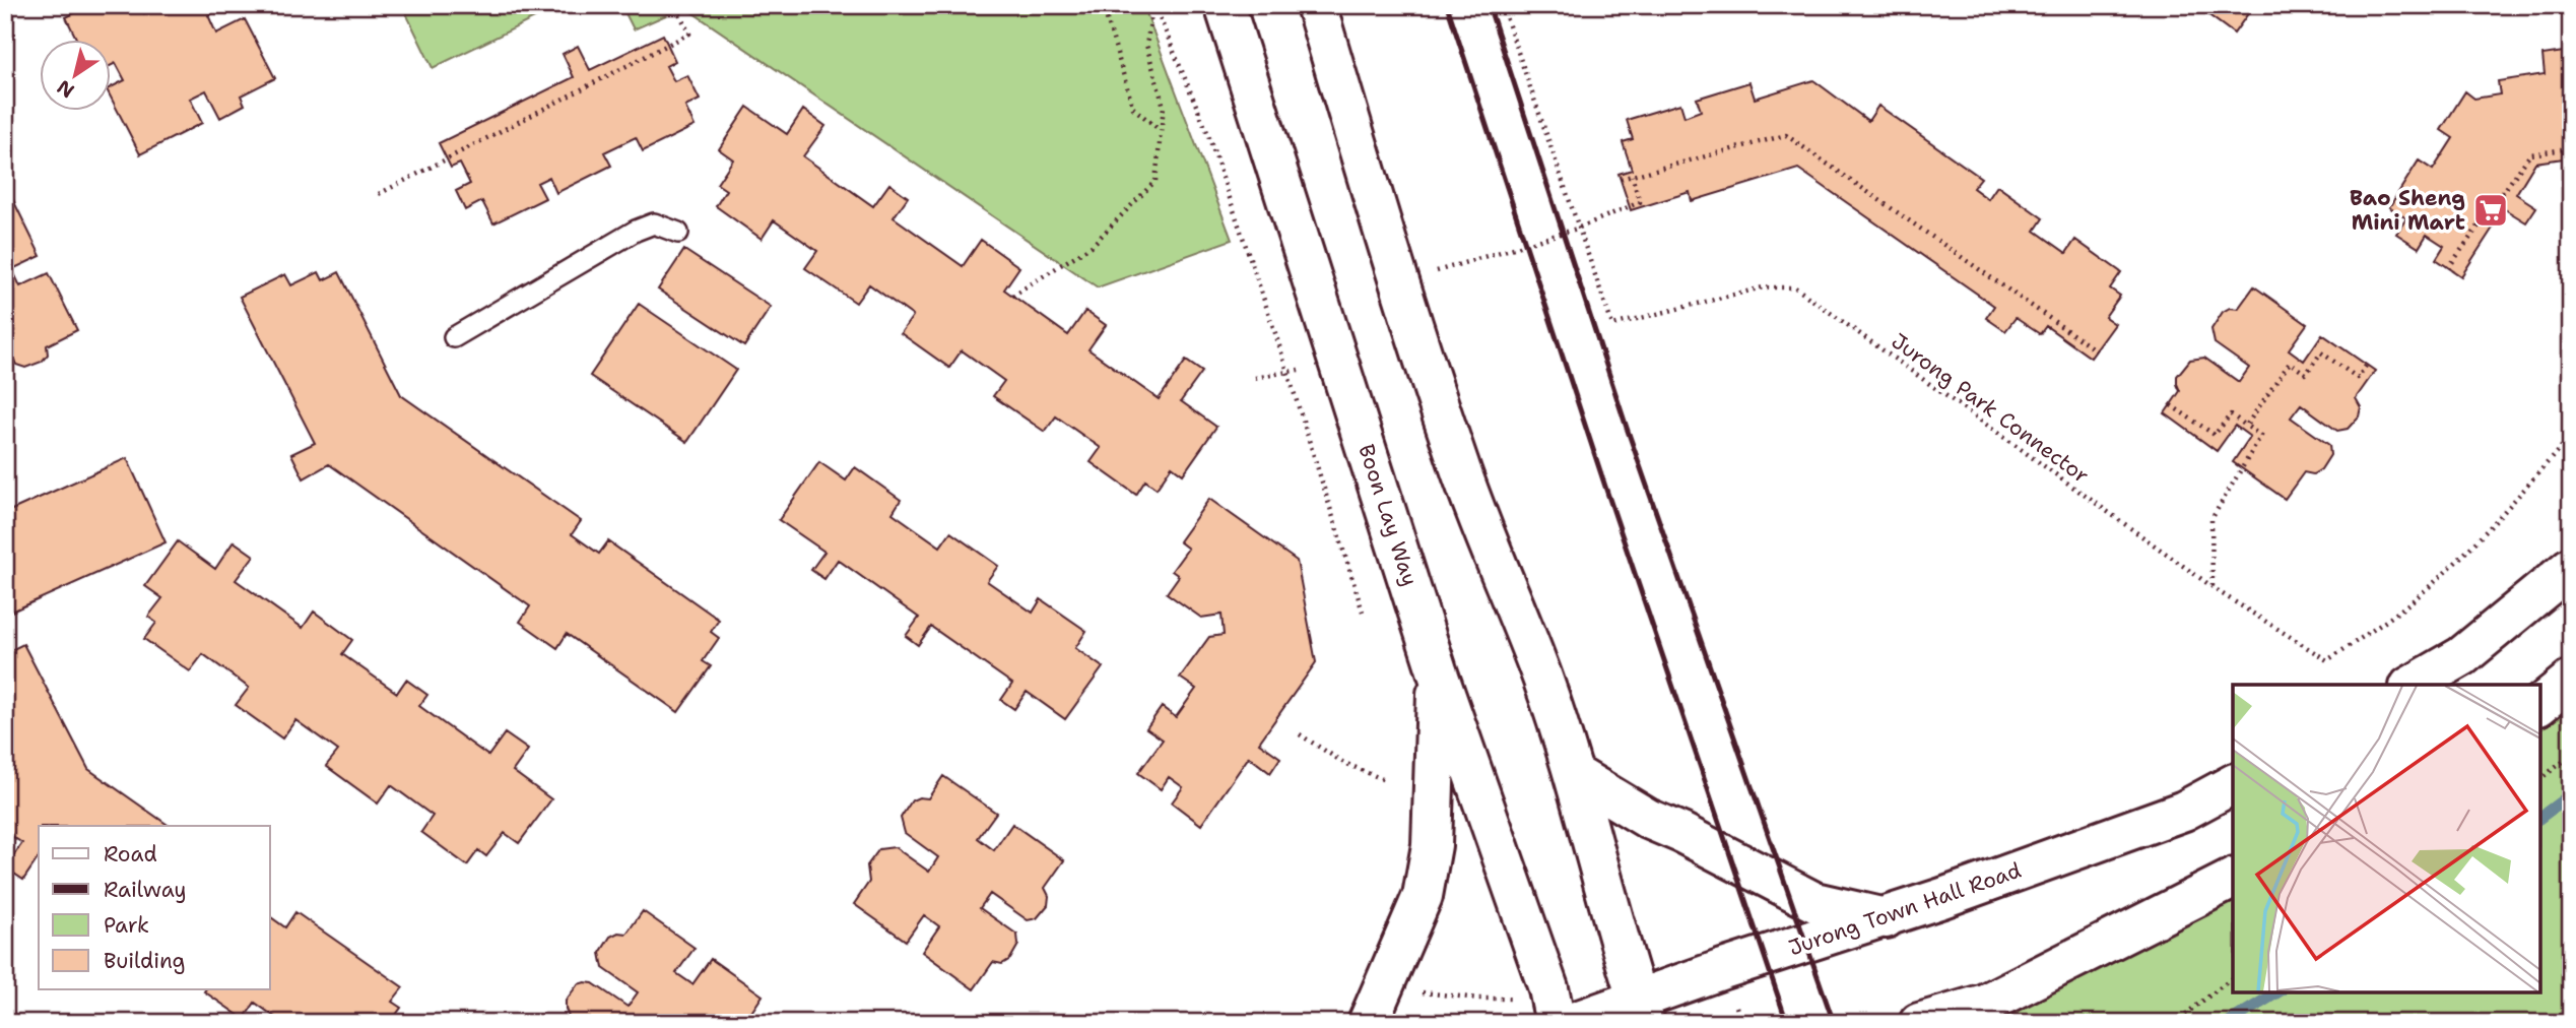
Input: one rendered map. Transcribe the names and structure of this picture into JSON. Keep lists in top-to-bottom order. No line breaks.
{"streets":{"main road":["Boon Lay Way","Jurong Town Hall Road"],"path":["Jurong Park Connector"]},"places":{"supermarket":["Bao Sheng Mini Mart"]},"legend":["Road","Railway","Park","Building"],"north":"bottom left"}
